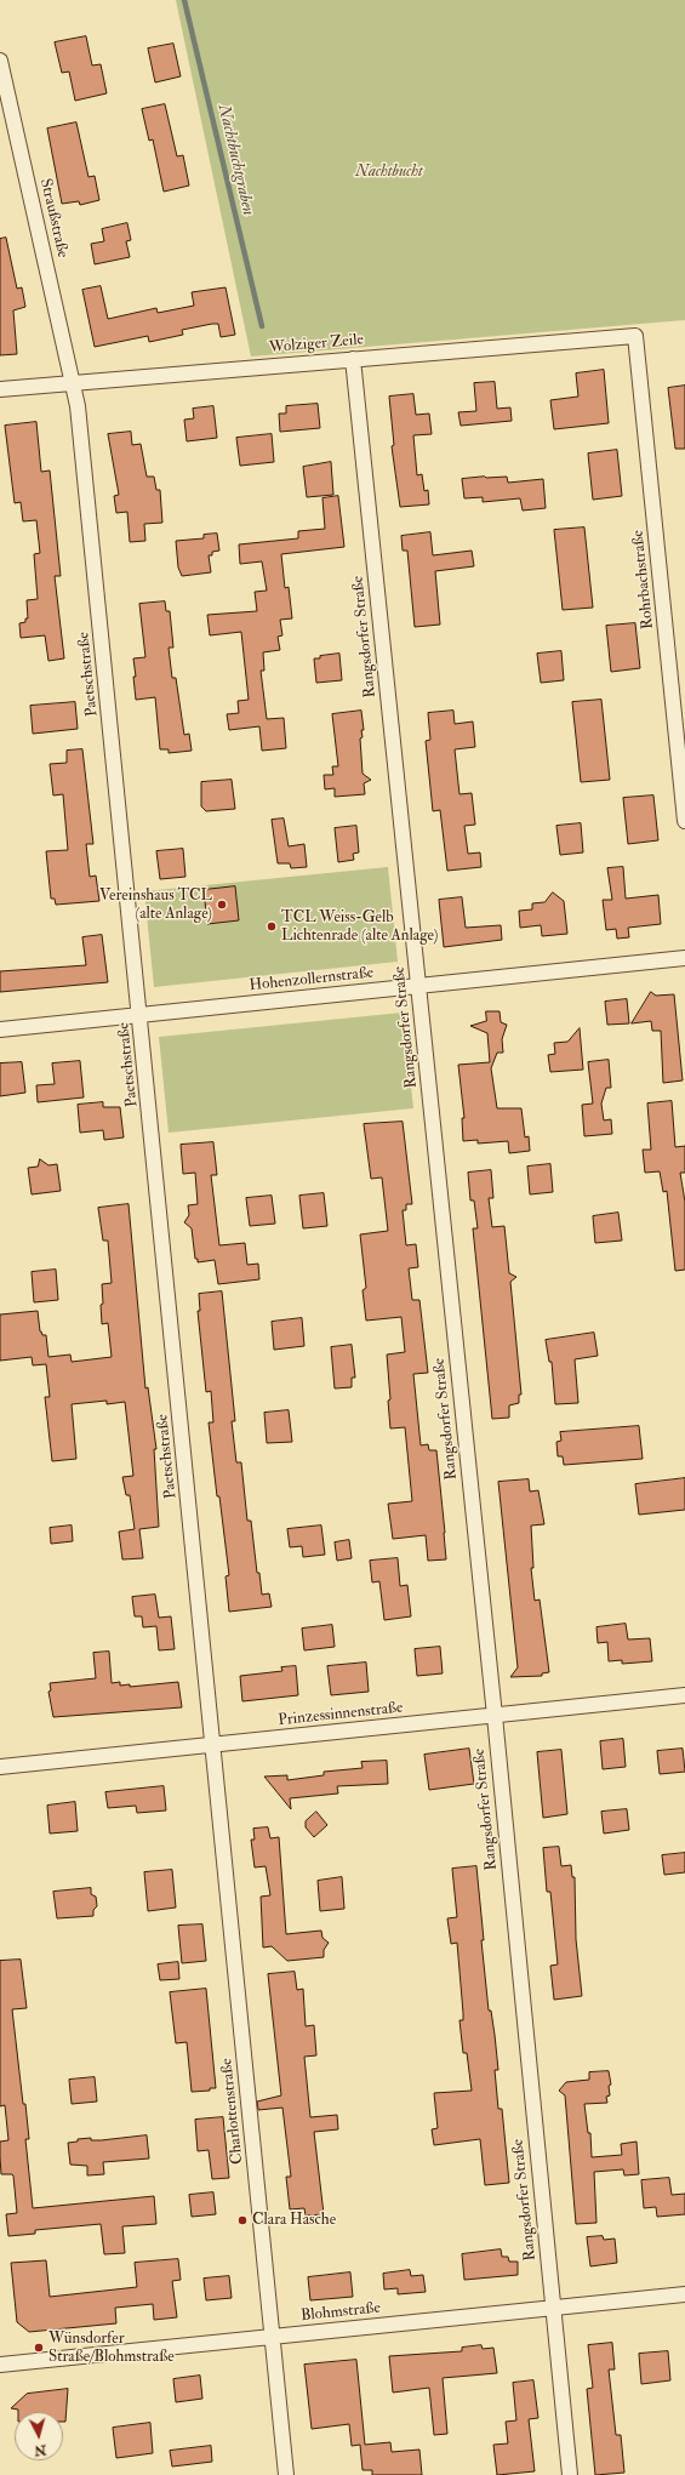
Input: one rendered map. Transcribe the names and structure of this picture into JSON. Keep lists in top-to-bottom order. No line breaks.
{"streets":{"street":["Straußstraße","Wolziger Zeile","Rohrbachstraße","Rangsdorfer Straße","Paetschstraße","Hohenzollernstraße","Prinzessinnenstraße","Charlottenstraße","Blohmstraße"]},"crossings":[["Straußstraße","Wolziger Zeile"],["Straußstraße","Paetschstraße"],["Wolziger Zeile","Rohrbachstraße"],["Wolziger Zeile","Rangsdorfer Straße"],["Wolziger Zeile","Paetschstraße"],["Rangsdorfer Straße","Hohenzollernstraße"],["Rangsdorfer Straße","Prinzessinnenstraße"],["Rangsdorfer Straße","Blohmstraße"],["Paetschstraße","Hohenzollernstraße"],["Paetschstraße","Prinzessinnenstraße"],["Paetschstraße","Charlottenstraße"],["Prinzessinnenstraße","Charlottenstraße"],["Charlottenstraße","Blohmstraße"]],"water":["Nachtbuchtgraben"],"parks":["Nachtbucht"],"places":["Vereinshaus TCL (alte Anlage)","TCL Weiss-Gelb Lichtenrade (alte Anlage)","Clara Hasche","Wünsdorfer Straße/Blohmstraße"],"north":"bottom"}
